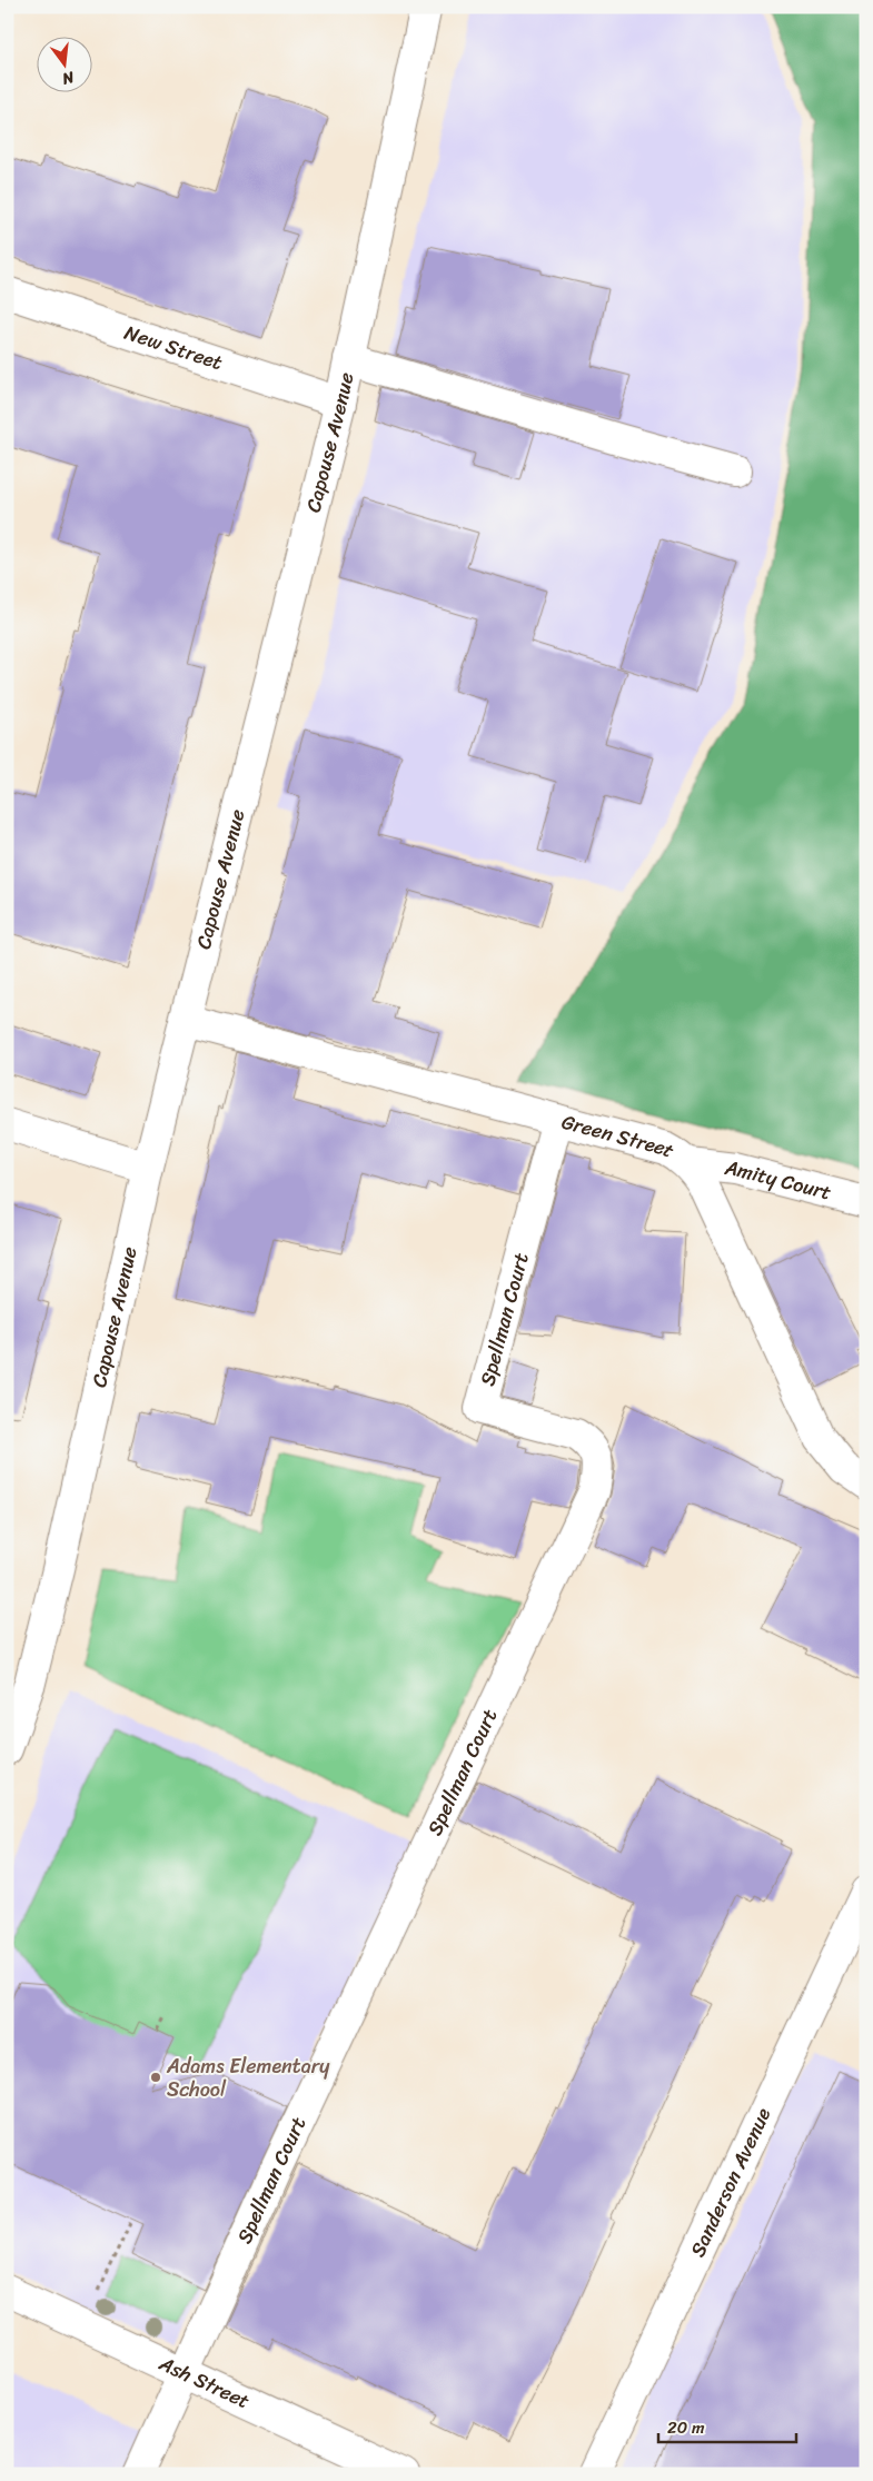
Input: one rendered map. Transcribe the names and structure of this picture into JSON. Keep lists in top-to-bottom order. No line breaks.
{"streets":{"street":["New Street","Capouse Avenue","Green Street","Amity Court","Spellman Court","Sanderson Avenue","Ash Street"]},"crossings":[["New Street","Capouse Avenue"],["Capouse Avenue","Green Street"],["Green Street","Amity Court"],["Green Street","Spellman Court"],["Spellman Court","Ash Street"]],"places":["Adams Elementary School"],"scale_bar":"20 m","north":"bottom"}
